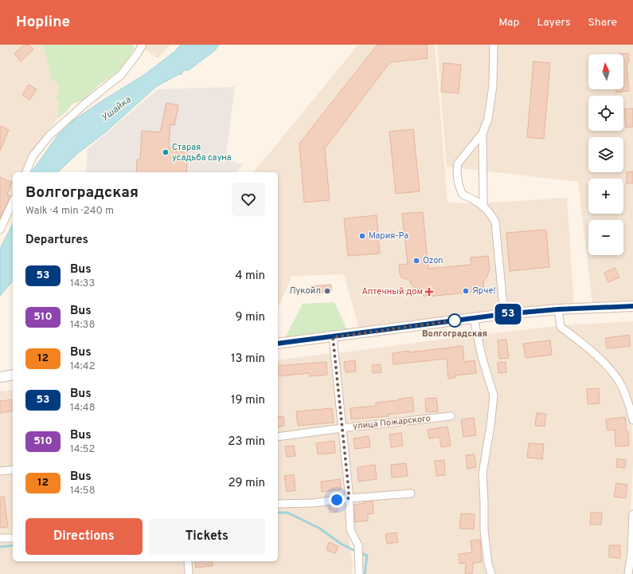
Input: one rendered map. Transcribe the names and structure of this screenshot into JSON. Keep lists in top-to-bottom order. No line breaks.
{"streets":{"street":["улица Пожарского"]},"water":["Ушайка"],"places":{"other":["Старая усадьба сауна","Мария-Ра","Ozon","Лукойл","Ярче!","Волгоградская"],"health":["Аптечный дом"]},"lines":["bus line 53"],"north":"top","page":{"header":"Hopline","nav":["Map","Layers","Share"],"on_map":"53","map_buttons":["+","−"],"heading":[["Волгоградская","Walk · 4 min · 240 m"],"Departures"],"list":[{"mark":"53","name":"Bus","note":"14:33","value":"4 min"},{"mark":"510","name":"Bus","note":"14:38","value":"9 min"},{"mark":"12","name":"Bus","note":"14:42","value":"13 min"},{"mark":"53","name":"Bus","note":"14:48","value":"19 min"},{"mark":"510","name":"Bus","note":"14:52","value":"23 min"},{"mark":"12","name":"Bus","note":"14:58","value":"29 min"}],"buttons":["Directions","Tickets"]}}
